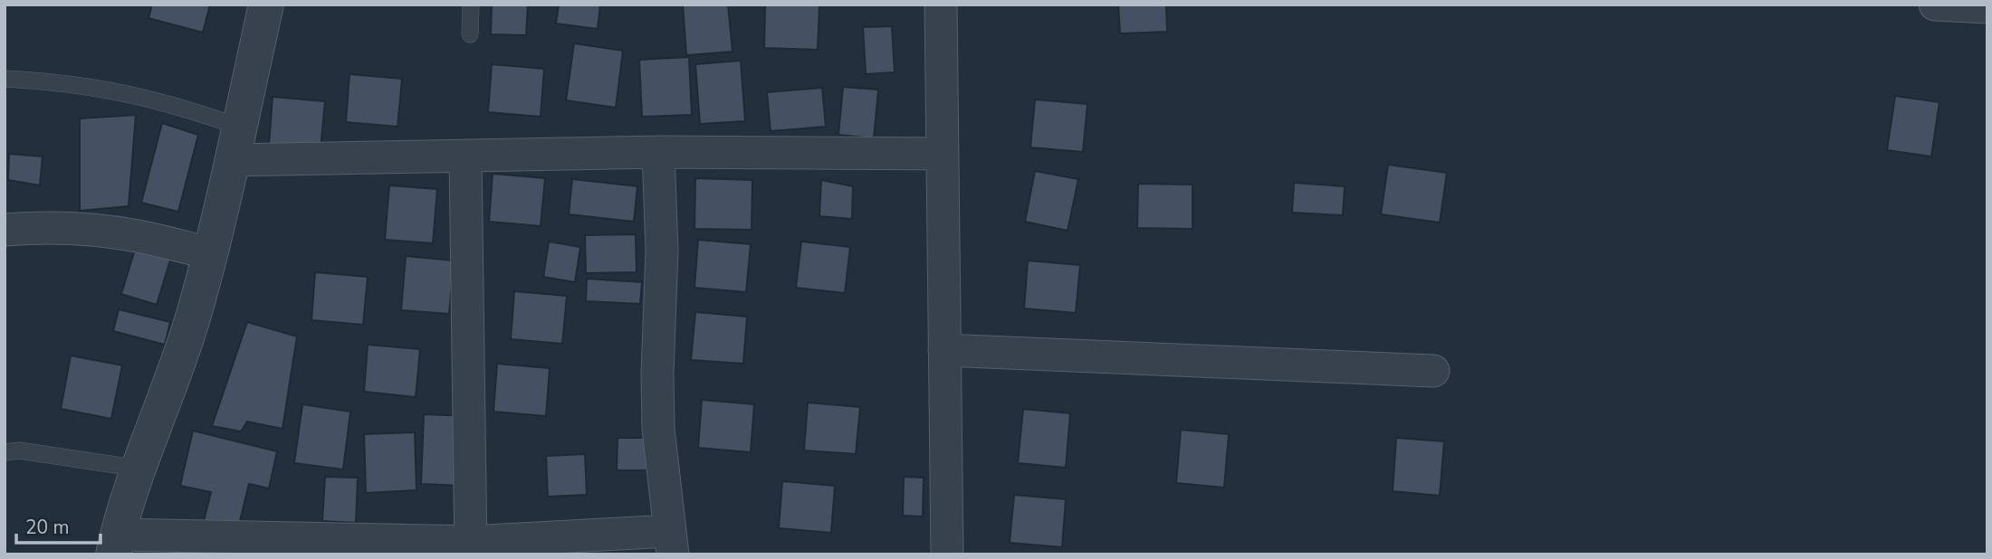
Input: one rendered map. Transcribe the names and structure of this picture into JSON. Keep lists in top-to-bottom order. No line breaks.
{"scale_bar":"20 m"}
